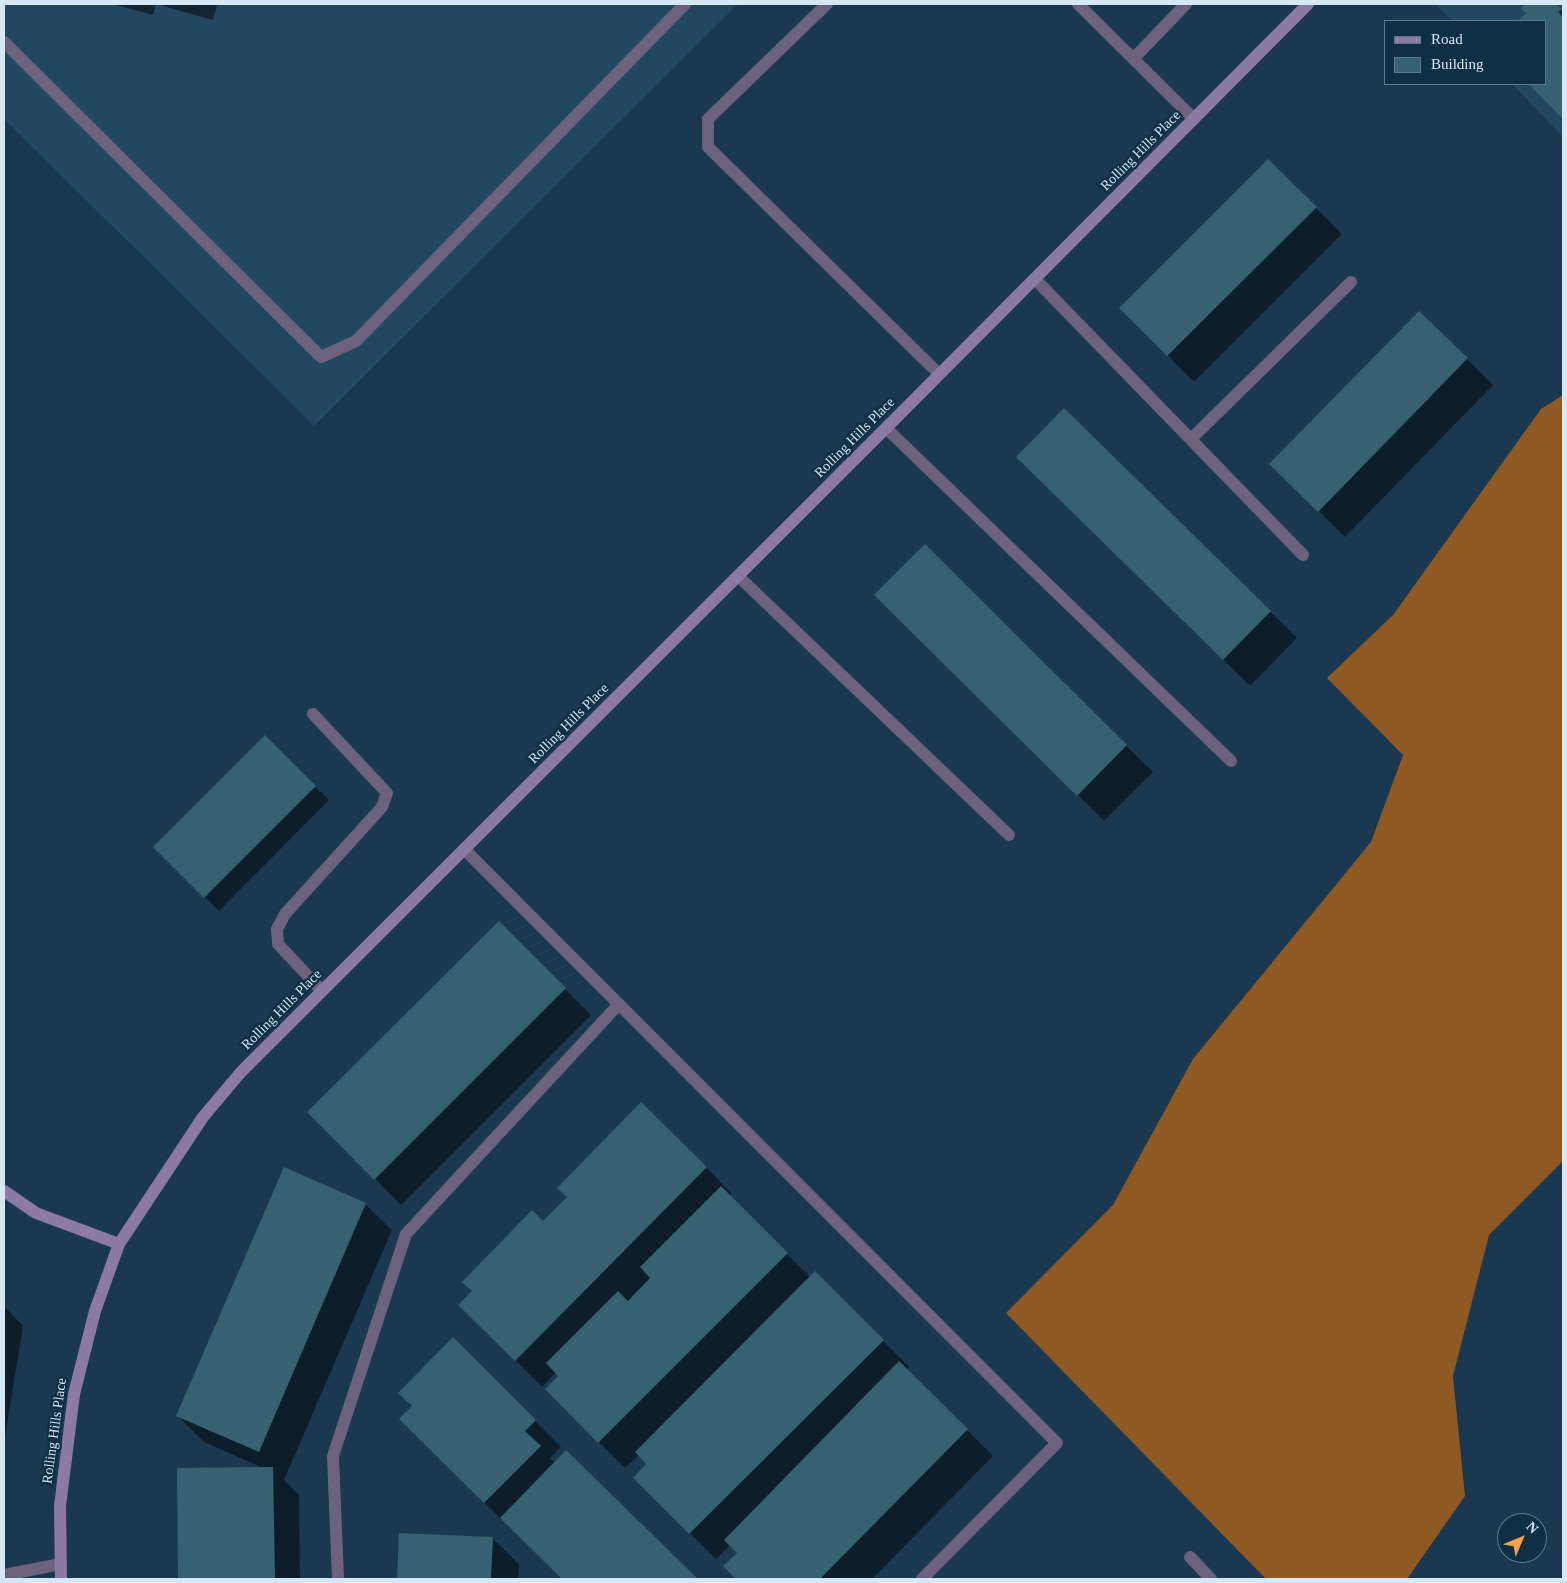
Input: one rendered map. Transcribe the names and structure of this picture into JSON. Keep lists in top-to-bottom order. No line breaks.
{"streets":{"street":["Rolling Hills Place"]},"legend":["Road","Building"],"north":"top right"}
